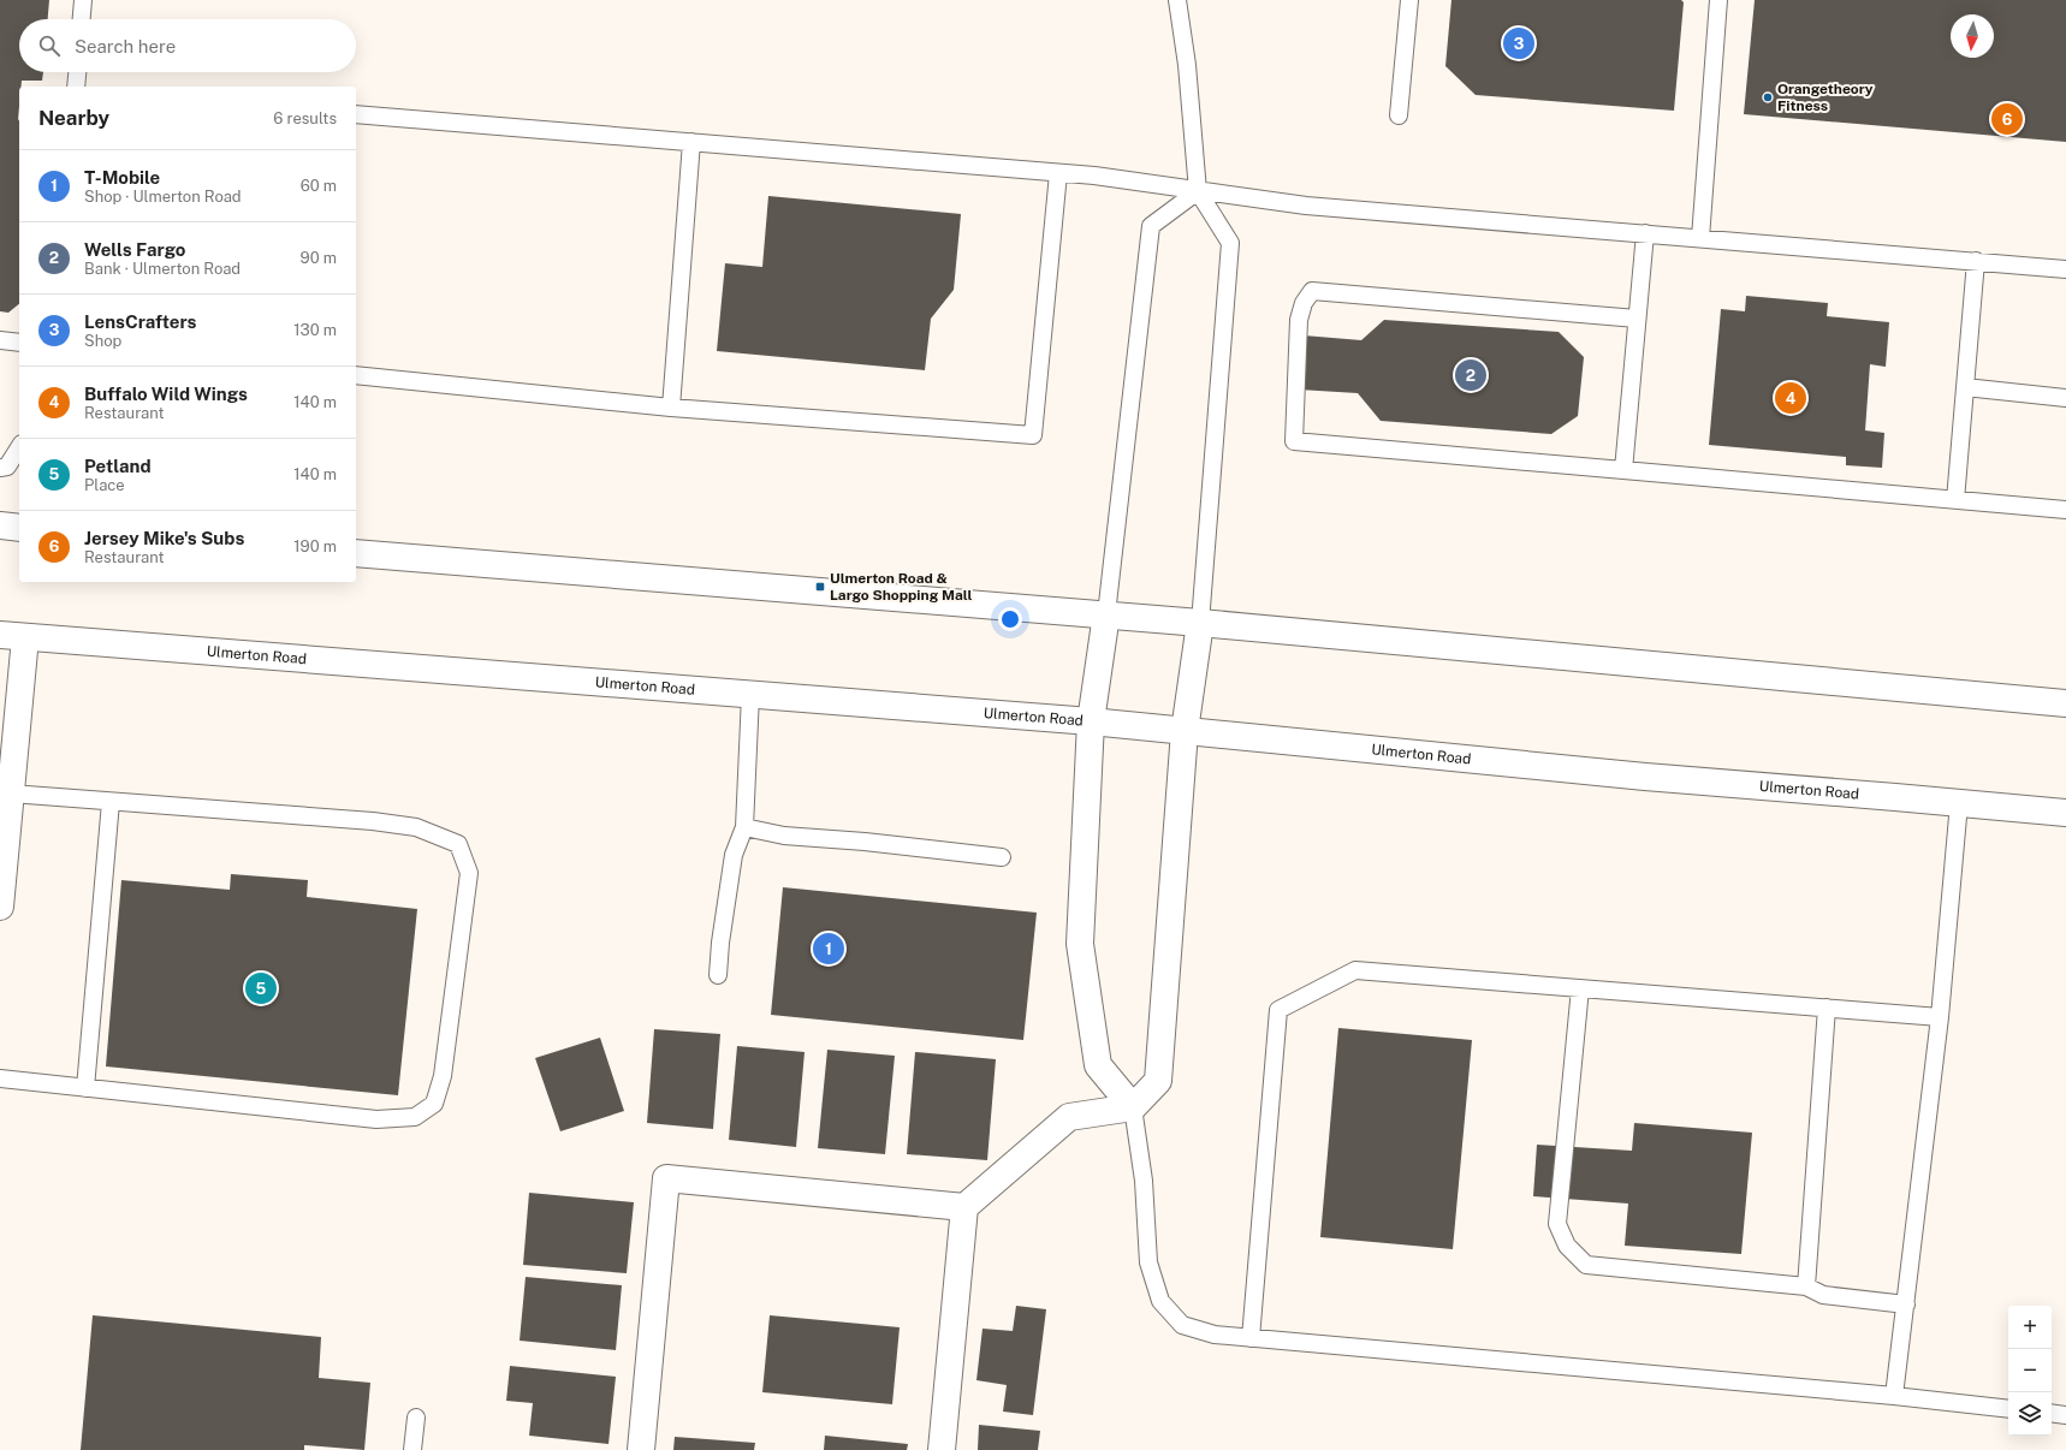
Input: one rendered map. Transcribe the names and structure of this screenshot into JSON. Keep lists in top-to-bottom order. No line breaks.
{"streets":{"main road":["Ulmerton Road"]},"places":{"other":["Orangetheory Fitness"],"transit":["Ulmerton Road & Largo Shopping Mall"]},"north":"bottom","page":{"search":"Search here","pins":["3","6","2","4","1","5"],"heading":["Nearby","6 results"],"list":[{"mark":"1","name":"T-Mobile","note":"Shop · Ulmerton Road","value":"60 m"},{"mark":"2","name":"Wells Fargo","note":"Bank · Ulmerton Road","value":"90 m"},{"mark":"3","name":"LensCrafters","note":"Shop","value":"130 m"},{"mark":"4","name":"Buffalo Wild Wings","note":"Restaurant","value":"140 m"},{"mark":"5","name":"Petland","note":"Place","value":"140 m"},{"mark":"6","name":"Jersey Mike's Subs","note":"Restaurant","value":"190 m"}],"map_buttons":["+","−"]}}
